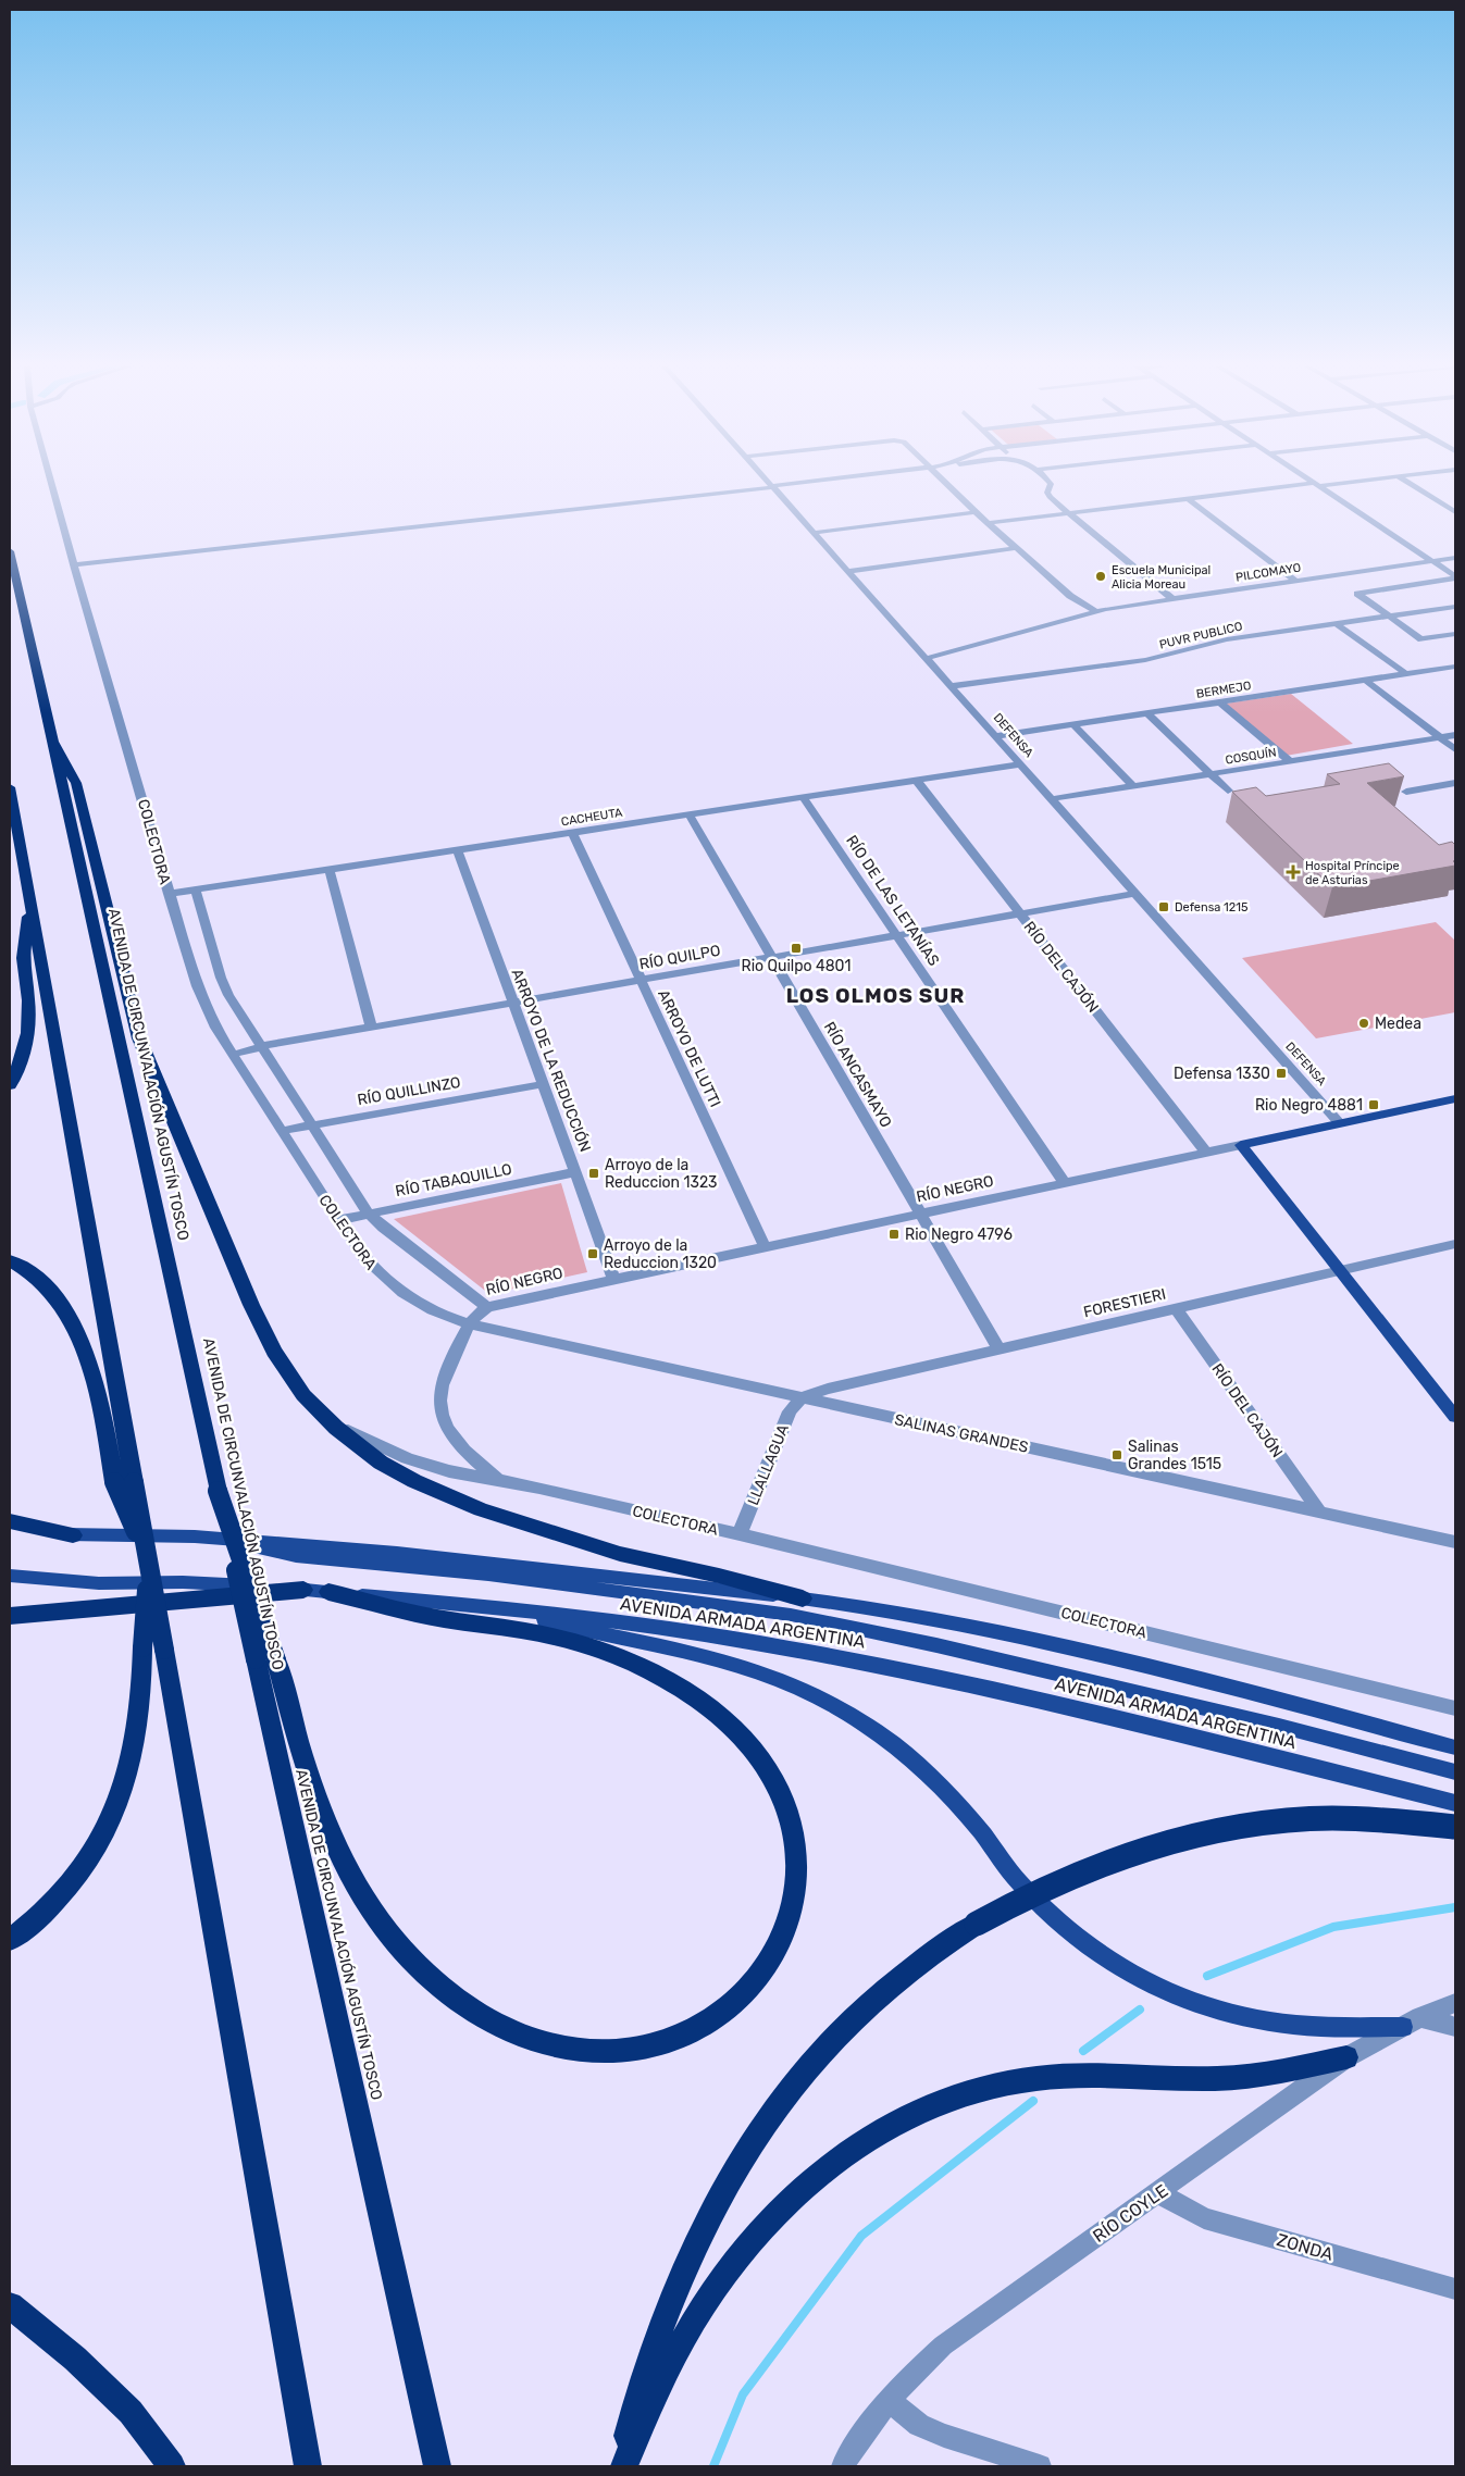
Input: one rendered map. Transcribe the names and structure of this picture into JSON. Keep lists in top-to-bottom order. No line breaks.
{"streets":{"highway":["AVENIDA DE CIRCUNVALACIÓN AGUSTÍN TOSCO"],"main road":["RÍO NEGRO","AVENIDA ARMADA ARGENTINA"],"street":["PILCOMAYO","PUVR PUBLICO","BERMEJO","DEFENSA","COSQUÍN","CACHEUTA","COLECTORA","RÍO DE LAS LETANÍAS","RÍO QUILPO","RÍO DEL CAJÓN","ARROYO DE LUTTI","ARROYO DE LA REDUCCIÓN","RÍO ANCASMAYO","RÍO QUILLINZO","RÍO TABAQUILLO","FORESTIERI","SALINAS GRANDES","LLALLAGUA","RÍO COYLE","ZONDA"]},"crossings":[["PILCOMAYO","DEFENSA"],["PUVR PUBLICO","DEFENSA"],["BERMEJO","DEFENSA"],["DEFENSA","COSQUÍN"],["DEFENSA","CACHEUTA"],["DEFENSA","RÍO QUILPO"],["DEFENSA","RÍO NEGRO"],["CACHEUTA","COLECTORA"],["CACHEUTA","RÍO DE LAS LETANÍAS"],["CACHEUTA","RÍO DEL CAJÓN"],["CACHEUTA","ARROYO DE LUTTI"],["CACHEUTA","ARROYO DE LA REDUCCIÓN"],["CACHEUTA","RÍO ANCASMAYO"],["COLECTORA","RÍO QUILPO"],["COLECTORA","RÍO QUILLINZO"],["COLECTORA","RÍO TABAQUILLO"],["COLECTORA","RÍO NEGRO"],["COLECTORA","SALINAS GRANDES"],["COLECTORA","LLALLAGUA"],["RÍO DE LAS LETANÍAS","RÍO QUILPO"],["RÍO DE LAS LETANÍAS","RÍO NEGRO"],["RÍO QUILPO","RÍO DEL CAJÓN"],["RÍO QUILPO","ARROYO DE LUTTI"],["RÍO QUILPO","ARROYO DE LA REDUCCIÓN"],["RÍO QUILPO","RÍO ANCASMAYO"],["RÍO DEL CAJÓN","RÍO NEGRO"],["RÍO DEL CAJÓN","FORESTIERI"],["RÍO DEL CAJÓN","SALINAS GRANDES"],["ARROYO DE LUTTI","RÍO NEGRO"],["ARROYO DE LA REDUCCIÓN","RÍO QUILLINZO"],["ARROYO DE LA REDUCCIÓN","RÍO TABAQUILLO"],["ARROYO DE LA REDUCCIÓN","RÍO NEGRO"],["RÍO ANCASMAYO","RÍO NEGRO"],["RÍO ANCASMAYO","FORESTIERI"],["RÍO NEGRO","SALINAS GRANDES"],["FORESTIERI","SALINAS GRANDES"],["FORESTIERI","LLALLAGUA"],["SALINAS GRANDES","LLALLAGUA"],["RÍO COYLE","ZONDA"]],"districts":["LOS OLMOS SUR"],"places":{"other":["Escuela Municipal Alicia Moreau","Medea"],"health":["Hospital Príncipe de Asturias"],"transit":["Defensa 1215","Rio Quilpo 4801","Defensa 1330","Rio Negro 4881","Arroyo de la Reduccion 1323","Rio Negro 4796","Arroyo de la Reduccion 1320","Salinas Grandes 1515"]}}
